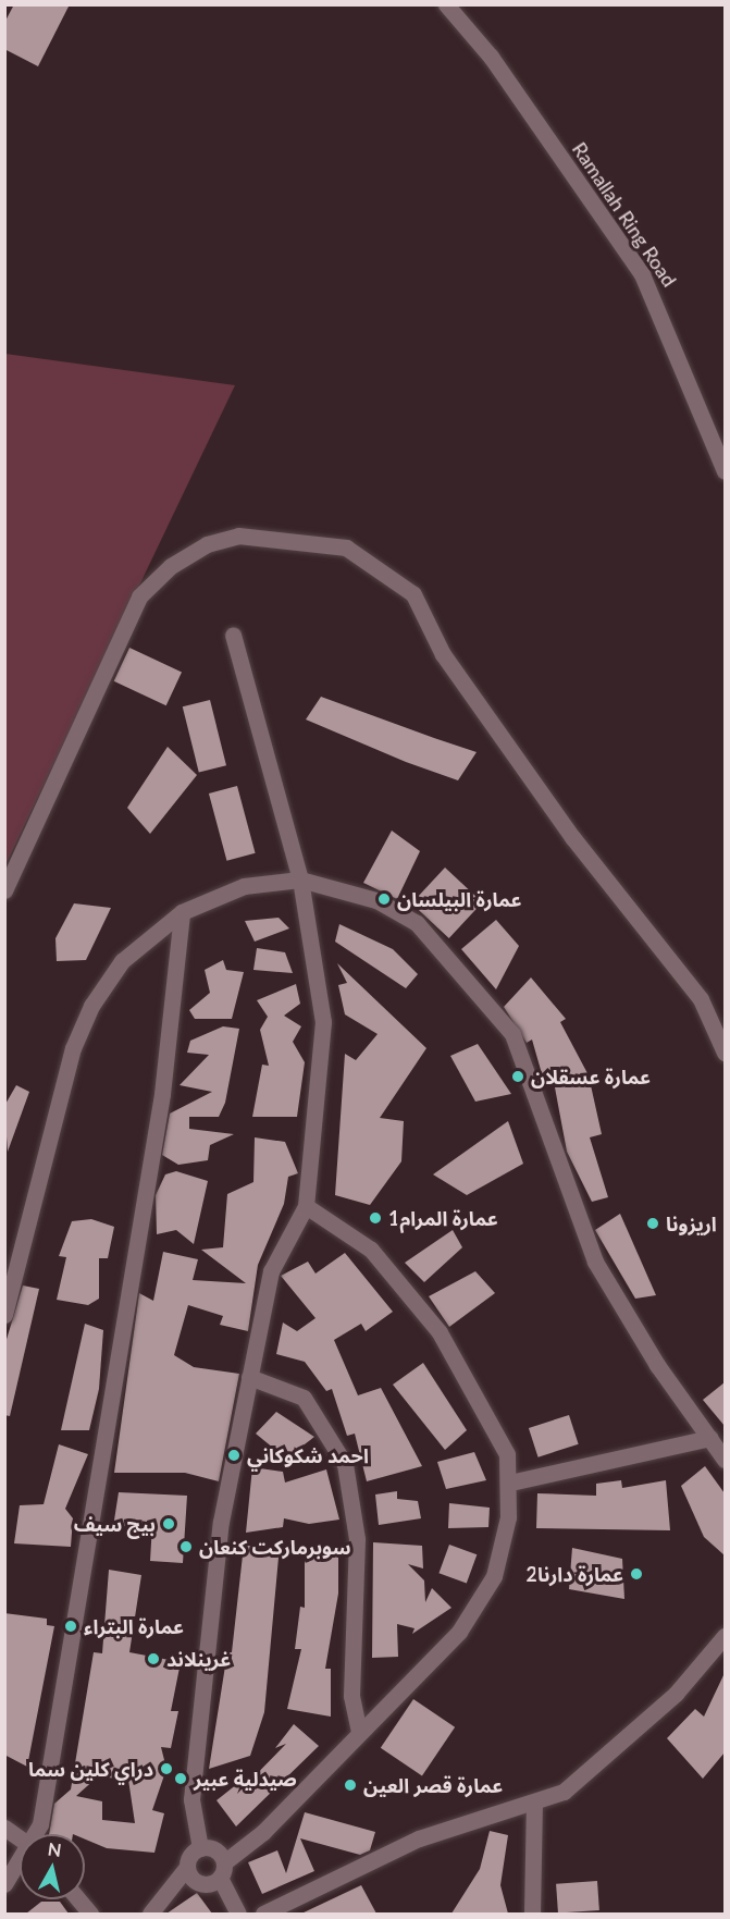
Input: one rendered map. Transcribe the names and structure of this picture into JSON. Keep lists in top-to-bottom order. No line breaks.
{"streets":{"street":["Ramallah Ring Road"]},"places":["عمارة البيلسان","عمارة عسقلان","عمارة المرام1","اريزونا","احمد شكوكاني","بيج سيف","سوبرماركت كنعان","عمارة دارنا2","عمارة البتراء","غرينلاند","دراي كلين سما","صيدلية عبير","عمارة قصر العين"],"north":"top"}
